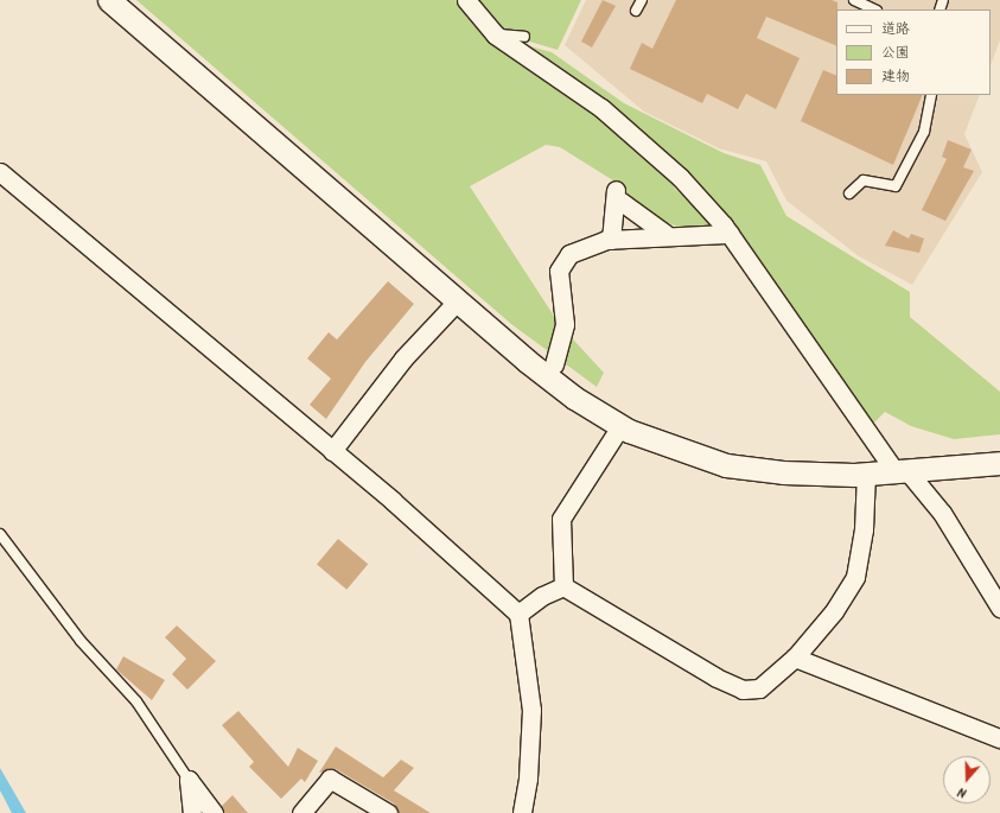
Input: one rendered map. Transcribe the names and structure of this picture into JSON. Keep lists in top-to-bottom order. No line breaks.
{"legend":["道路","公園","建物"],"north":"bottom"}
